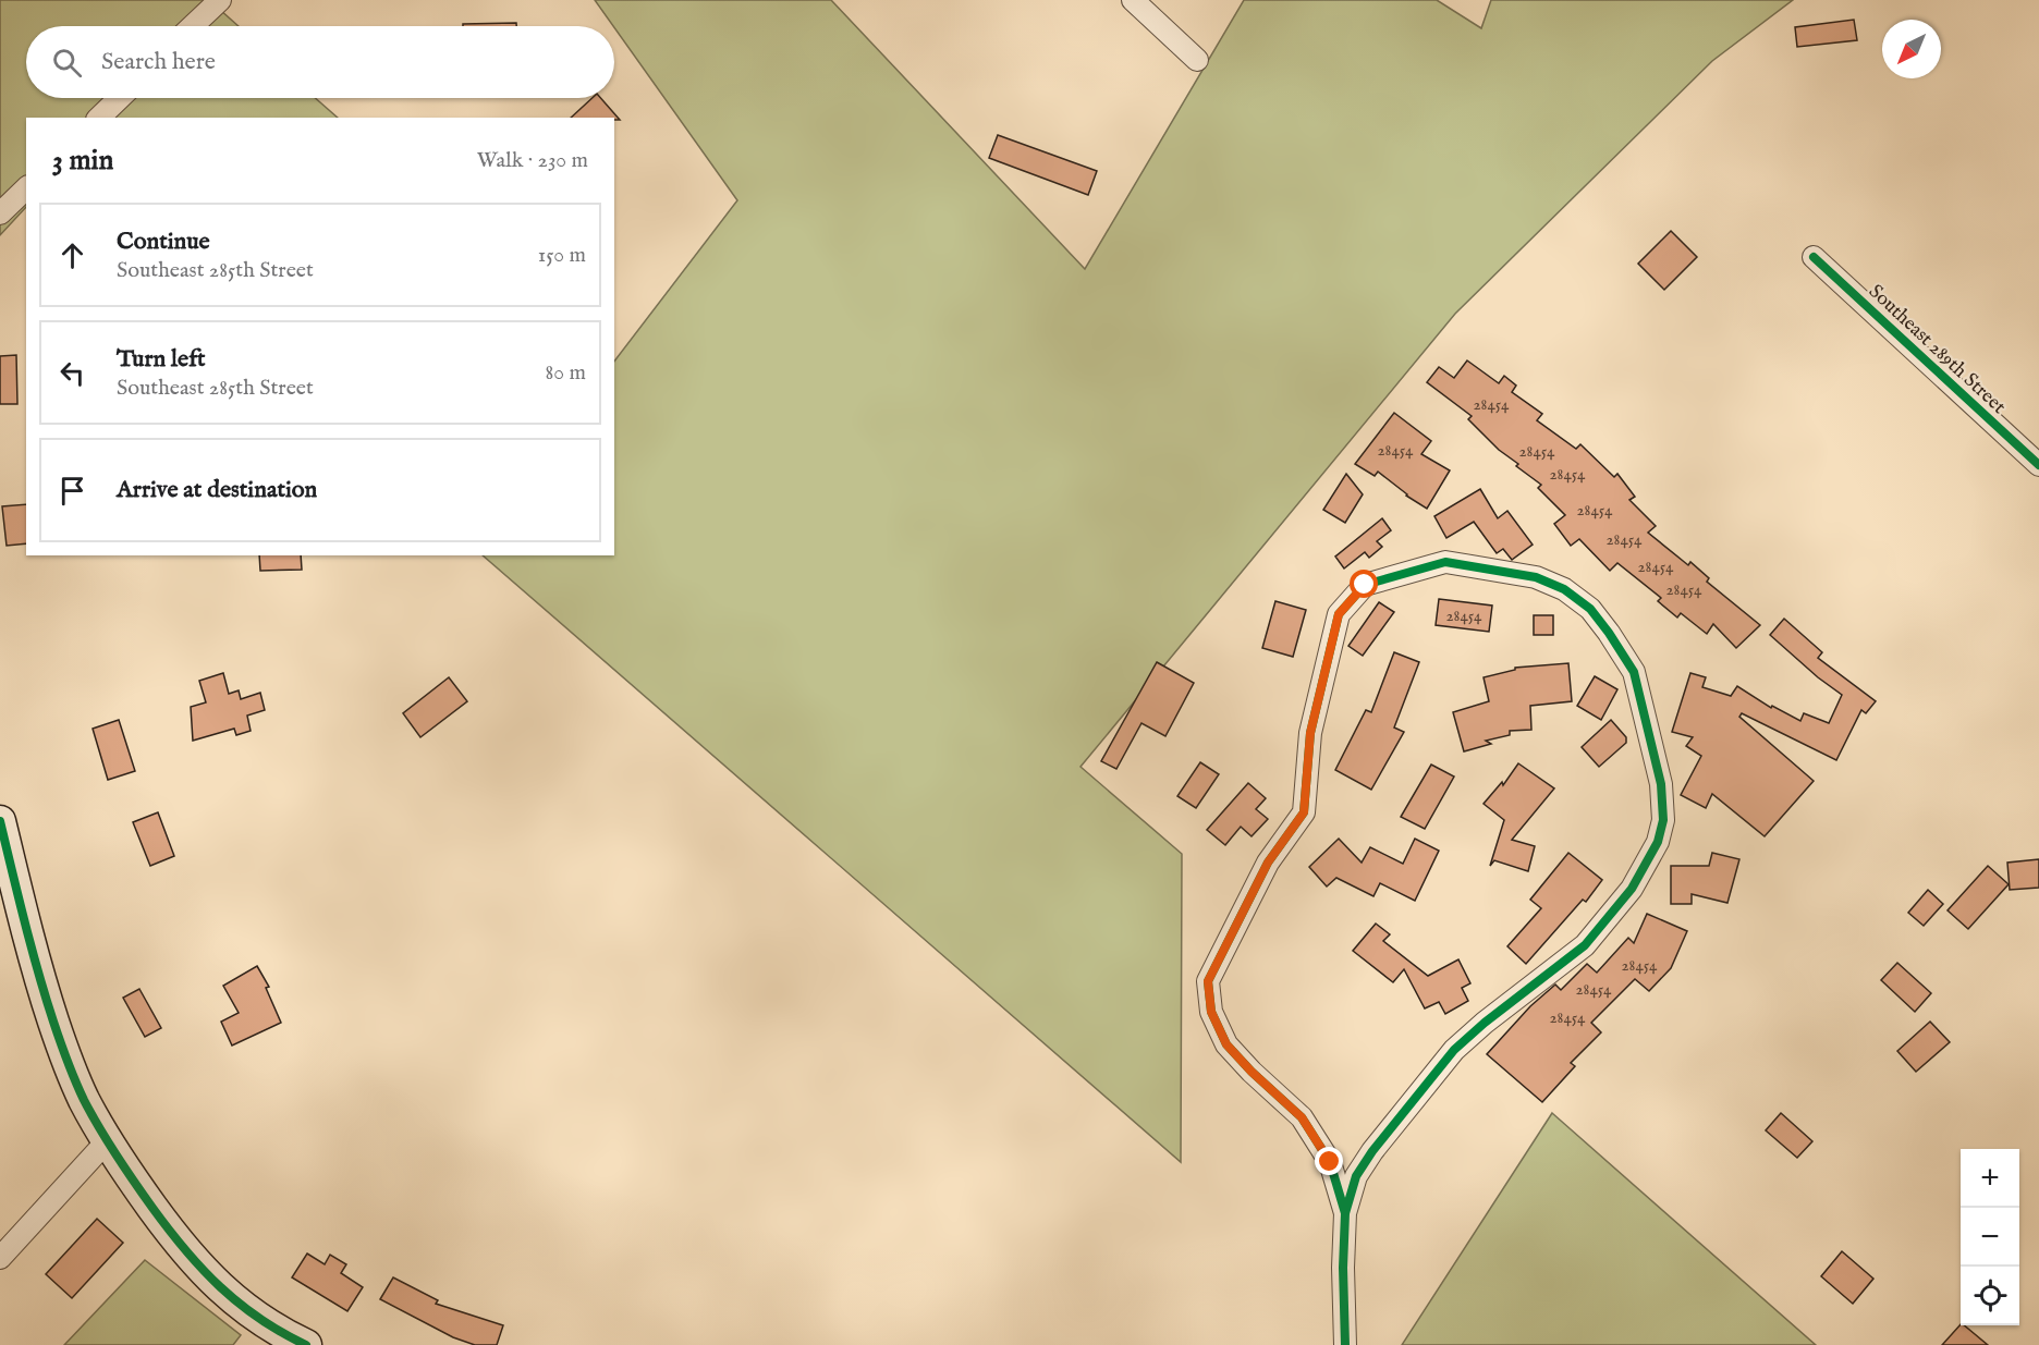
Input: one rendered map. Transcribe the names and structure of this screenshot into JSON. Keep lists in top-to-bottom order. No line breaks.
{"streets":{"street":["Southeast 289th Street"]},"house_numbers":["28454","28454","28454","28454","28454","28454","28454","28454","28454","28454","28454","28454"],"north":"bottom left","page":{"search":"Search here","heading":["3 min","Walk · 230 m"],"list":[["Continue","Southeast 285th Street","150 m"],["Turn left","Southeast 285th Street","80 m"],"Arrive at destination"],"map_buttons":["+","−"]}}
